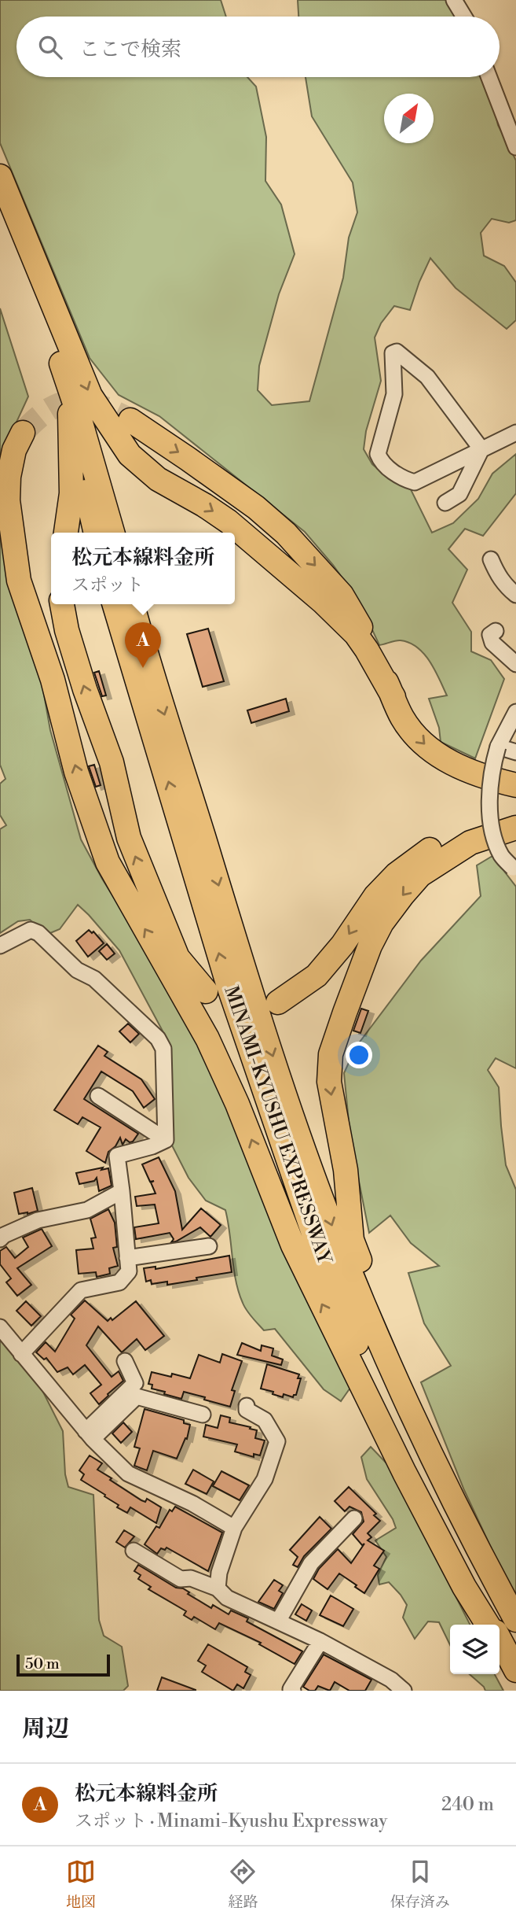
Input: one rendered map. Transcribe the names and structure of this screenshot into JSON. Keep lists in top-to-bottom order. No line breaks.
{"streets":{"highway":["MINAMI-KYUSHU EXPRESSWAY"]},"scale_bar":"50 m","north":"top right","page":{"search":"ここで検索","popup":["松元本線料金所","スポット"],"pins":"A","scale":"50 m","heading":"周辺","list":[{"mark":"A","name":"松元本線料金所","note":"スポット · Minami-Kyushu Expressway","value":"240 m"}],"nav":["地図","経路","保存済み"]}}
